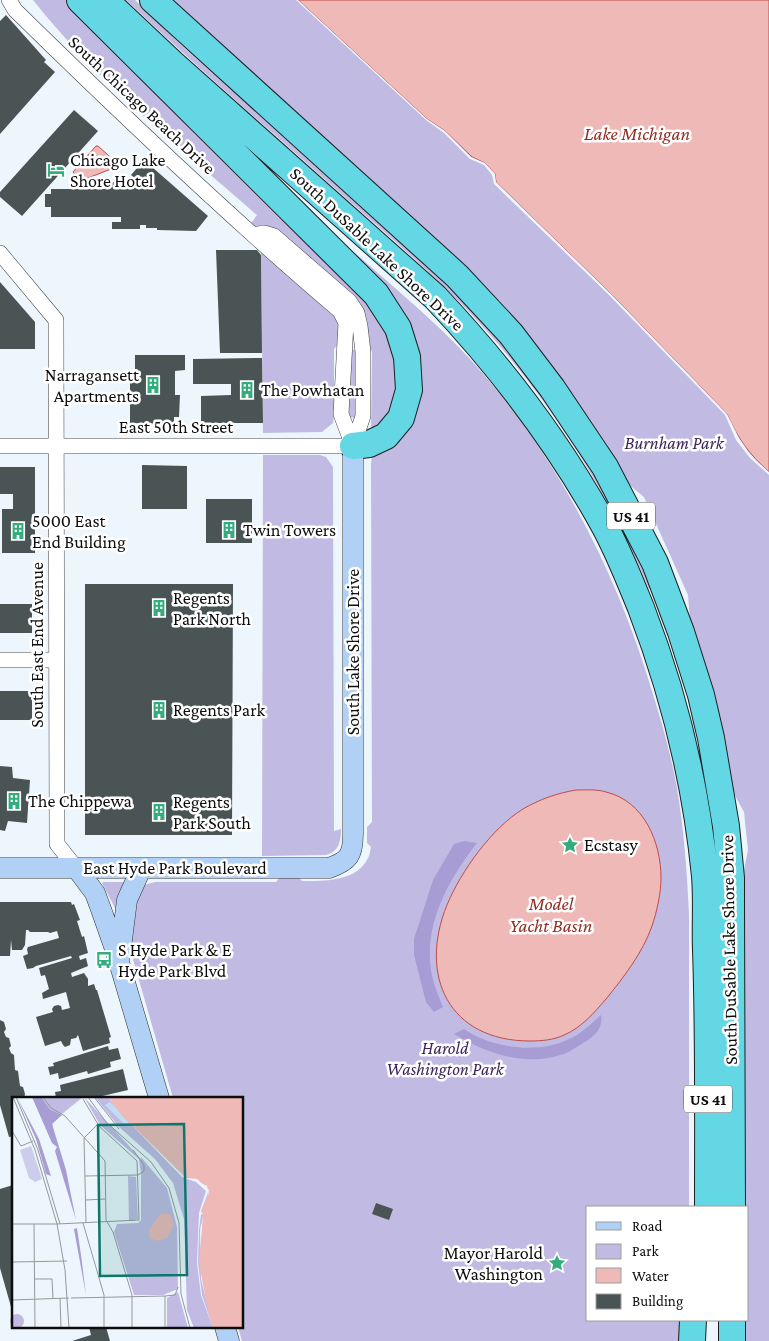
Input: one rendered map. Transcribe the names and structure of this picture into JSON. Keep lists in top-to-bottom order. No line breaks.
{"streets":{"highway":["South DuSable Lake Shore Drive","US 41"],"street":["South Chicago Beach Drive","East 50th Street","South East End Avenue","South Lake Shore Drive","East Hyde Park Boulevard"]},"crossings":[["South Chicago Beach Drive","East 50th Street"],["South Chicago Beach Drive","South Lake Shore Drive"],["East 50th Street","South East End Avenue"],["East 50th Street","South Lake Shore Drive"],["South East End Avenue","East Hyde Park Boulevard"],["South Lake Shore Drive","East Hyde Park Boulevard"]],"water":["Lake Michigan","Model Yacht Basin"],"parks":["Burnham Park","Harold Washington Park"],"places":{"hotel":["Chicago Lake Shore Hotel"],"building":["Narragansett Apartments","The Powhatan","Twin Towers","5000 East End Building","Regents Park North","Regents Park","The Chippewa","Regents Park South"],"place":["Ecstasy","Mayor Harold Washington"],"bus stop":["S Hyde Park & E Hyde Park Blvd"]},"legend":["Road","Park","Water","Building"]}
